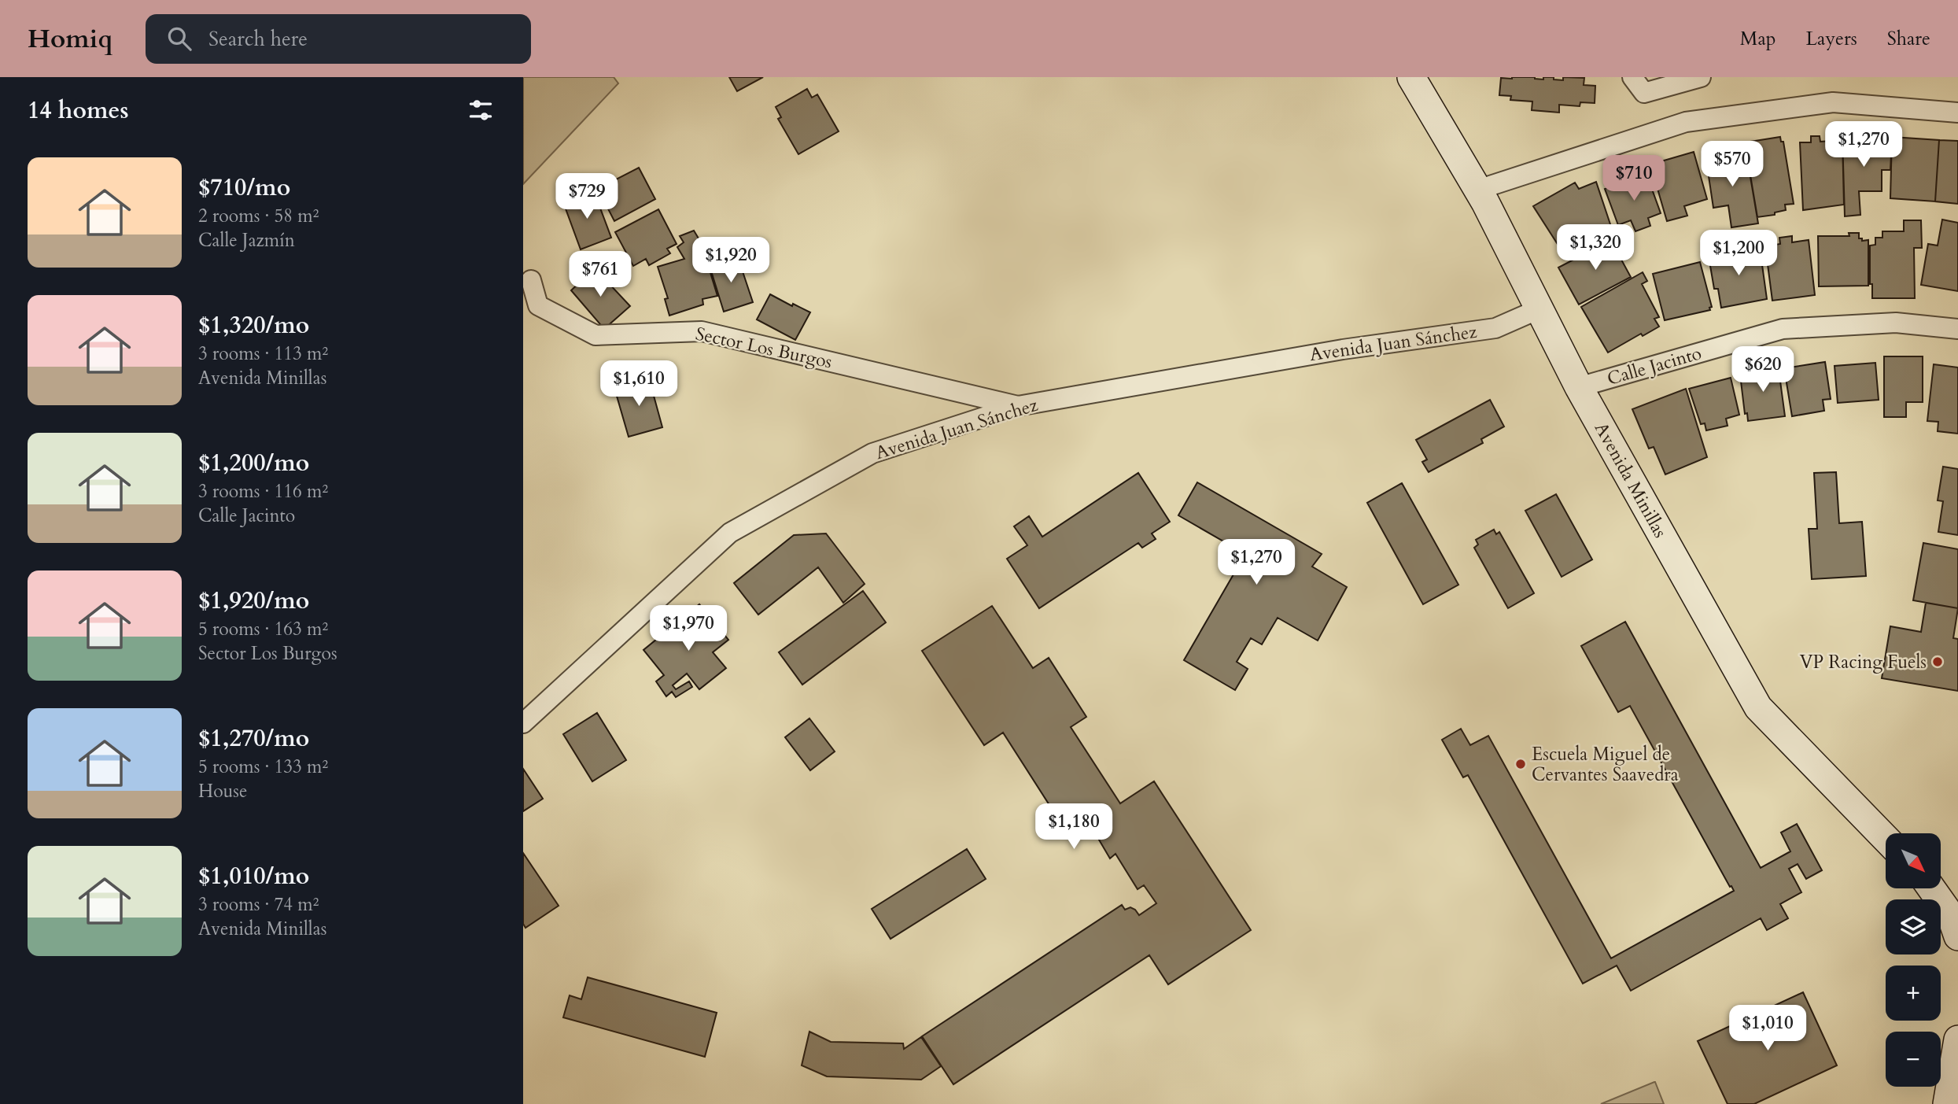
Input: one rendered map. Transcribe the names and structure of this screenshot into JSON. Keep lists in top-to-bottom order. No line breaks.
{"streets":{"main road":["Avenida Minillas"],"street":["Avenida Juan Sánchez","Sector Los Burgos","Calle Jacinto"]},"crossings":[["Avenida Juan Sánchez","Sector Los Burgos"],["Avenida Juan Sánchez","Avenida Minillas"],["Calle Jacinto","Avenida Minillas"]],"places":["VP Racing Fuels","Escuela Miguel de Cervantes Saavedra"],"north":"bottom right","page":{"header":"Homiq","search":"Search here","nav":["Map","Layers","Share"],"heading":"14 homes","price":["$1,270","$570","$710","$729","$1,320","$1,200","$1,920","$761","$620","$1,610","$1,270","$1,970","$1,180","$1,010"],"list":[{"name":"$710/mo","note":"2 rooms · 58 m² · Calle Jazmín"},{"name":"$1,320/mo","note":"3 rooms · 113 m² · Avenida Minillas"},{"name":"$1,200/mo","note":"3 rooms · 116 m² · Calle Jacinto"},{"name":"$1,920/mo","note":"5 rooms · 163 m² · Sector Los Burgos"},{"name":"$1,270/mo","note":"5 rooms · 133 m² · House"},{"name":"$1,010/mo","note":"3 rooms · 74 m² · Avenida Minillas"}],"map_buttons":["+","−"]}}
